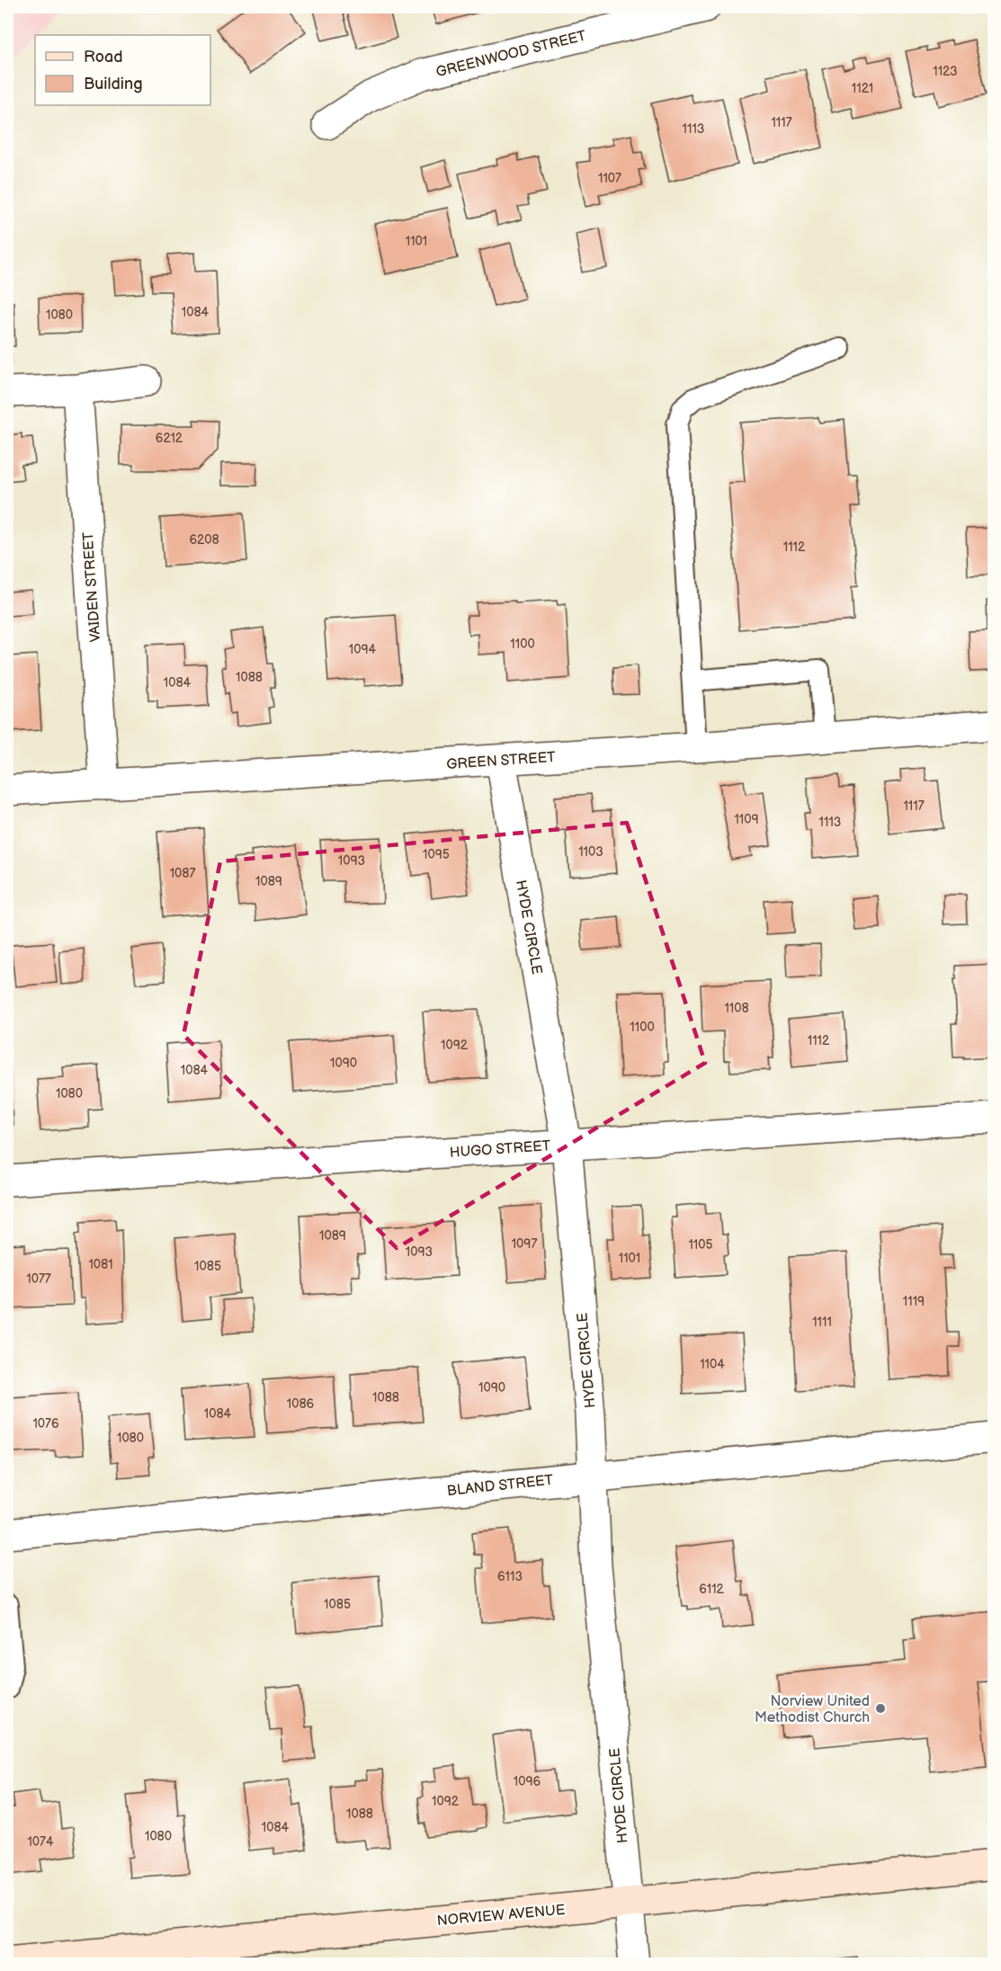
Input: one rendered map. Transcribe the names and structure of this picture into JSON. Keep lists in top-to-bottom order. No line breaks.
{"streets":{"street":["GREENWOOD STREET","VAIDEN STREET","GREEN STREET","HYDE CIRCLE","HUGO STREET","BLAND STREET","NORVIEW AVENUE"]},"crossings":[["VAIDEN STREET","GREEN STREET"],["GREEN STREET","HYDE CIRCLE"],["HYDE CIRCLE","HUGO STREET"],["HYDE CIRCLE","BLAND STREET"],["HYDE CIRCLE","NORVIEW AVENUE"]],"places":["Norview United Methodist Church"],"house_numbers":["1123","1121","1117","1113","1107","1101","1084","1080","6212","6208","1112","1100","1094","1088","1084","1117","1109","1113","1103","1095","1093","1087","1089","1108","1100","1112","1092","1090","1084","1080","1089","1097","1105","1093","1101","1081","1085","1077","1119","1111","1104","1090","1088","1086","1084","1076","1080","6113","6112","1085","1096","1092","1088","1084","1080","1074"],"legend":["Road","Building"]}
